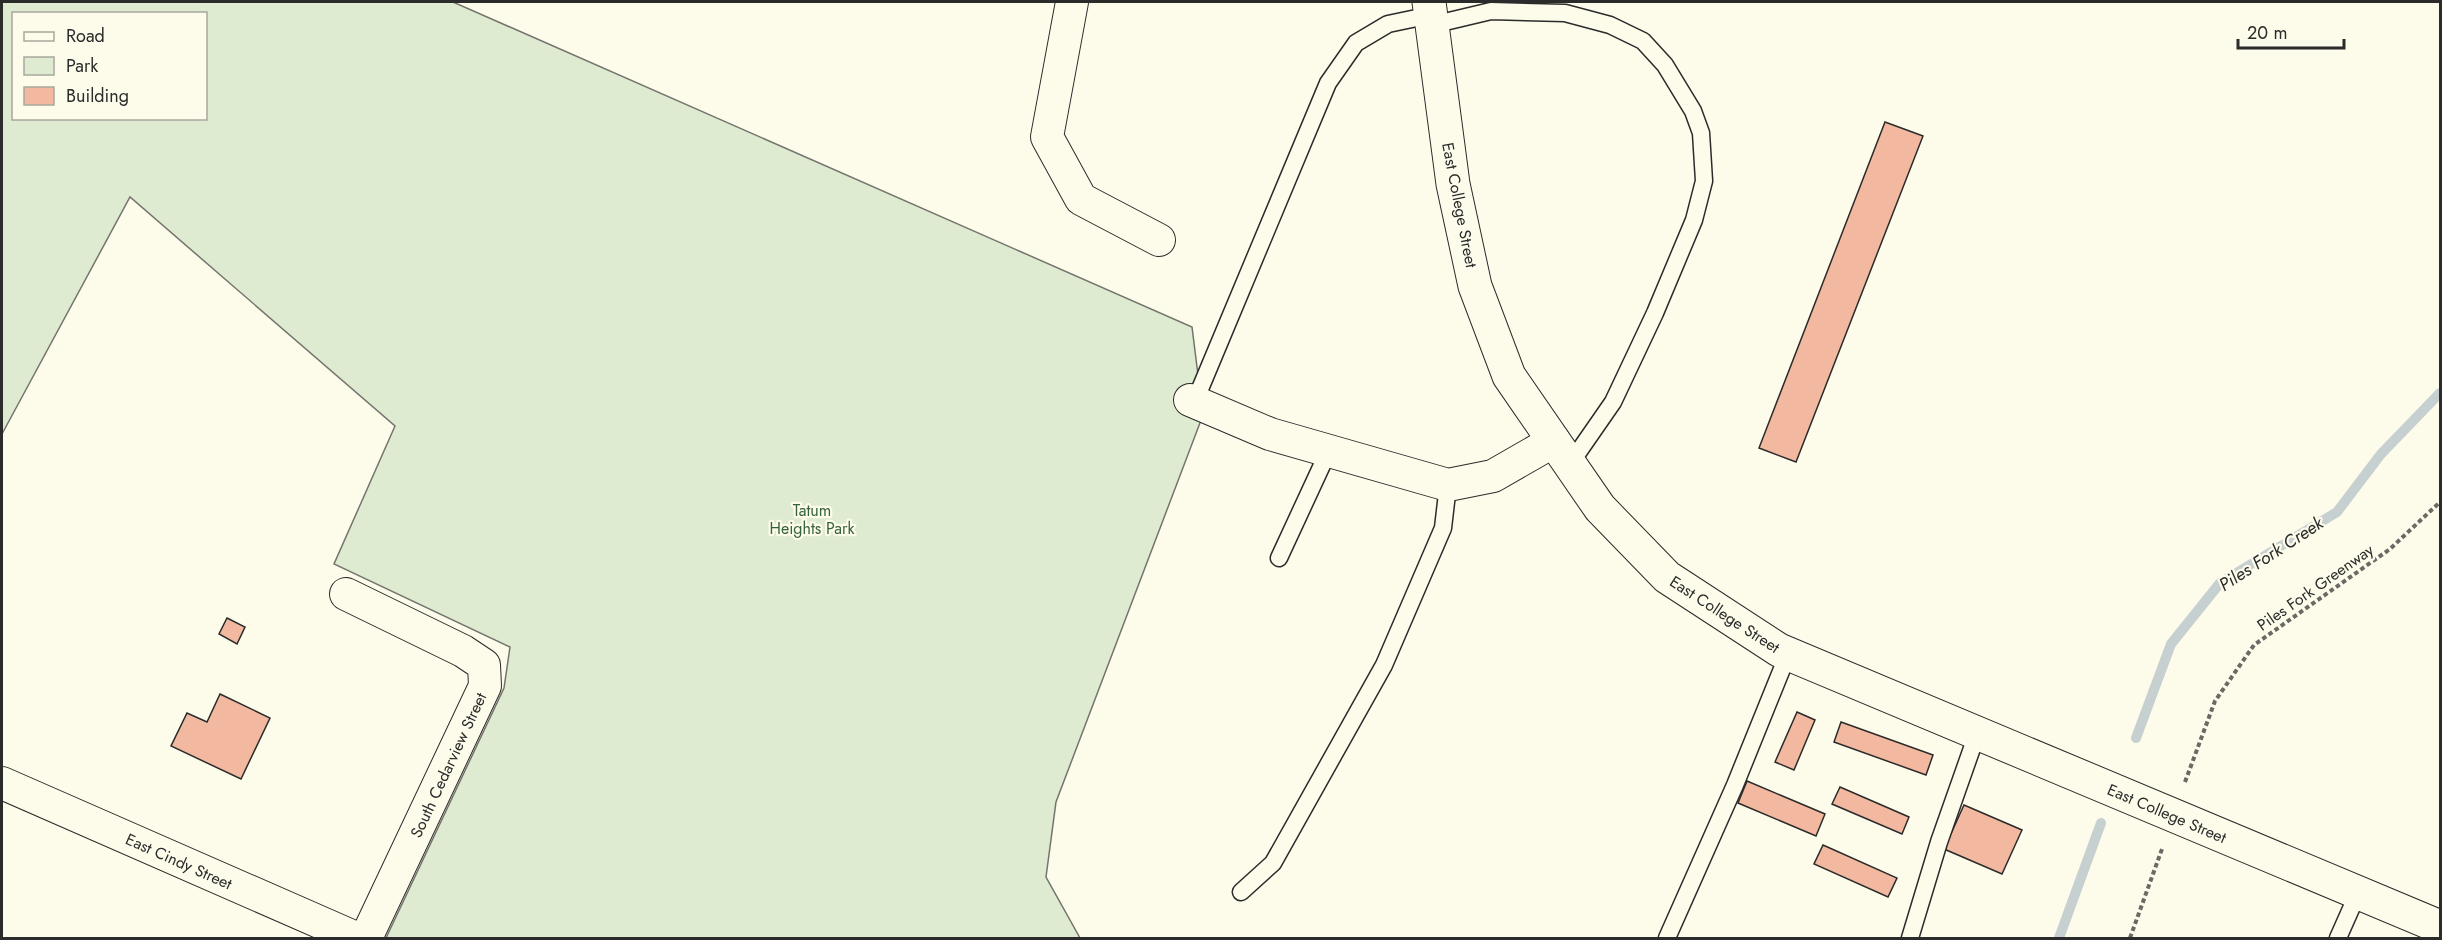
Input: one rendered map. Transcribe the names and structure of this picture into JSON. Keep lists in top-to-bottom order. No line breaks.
{"streets":{"street":["East College Street","South Cedarview Street","East Cindy Street"],"path":["Piles Fork Greenway"]},"crossings":[["East College Street","Piles Fork Greenway"]],"water":["Piles Fork Creek"],"parks":["Tatum Heights Park"],"legend":["Road","Park","Building"],"scale_bar":"20 m"}
